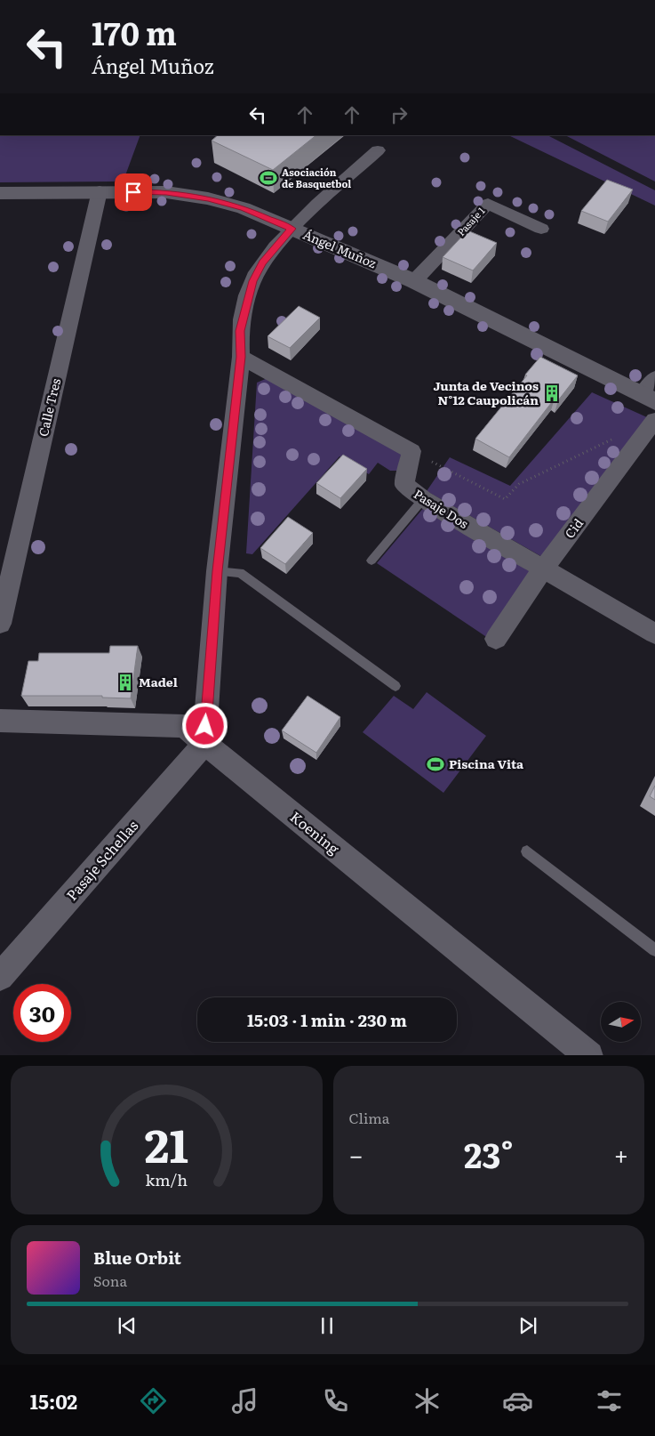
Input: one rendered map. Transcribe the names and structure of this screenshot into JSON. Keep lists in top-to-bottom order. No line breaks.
{"streets":{"street":["Pasaje 1","Ángel Muñoz","Calle Tres","Pasaje Dos","Cid","Koening","Pasaje Schellas"]},"crossings":[["Pasaje 1","Ángel Muñoz"],["Ángel Muñoz","Calle Tres"],["Pasaje Dos","Cid"],["Koening","Pasaje Schellas"]],"places":{"sports":["Asociación de Basquetbol","Piscina Vita"],"building":["Junta de Vecinos N°12 Caupolicán","Madel"]},"north":"right","page":{"turn":["170 m","Ángel Muñoz"],"limit":"30","trip":"15:03 · 1 min · 230 m","tile":"Clima","heat":["−","23°","+"],"song":["Blue Orbit","Sona"],"tabs":"15:02","gauge":["21","km/h"]}}
